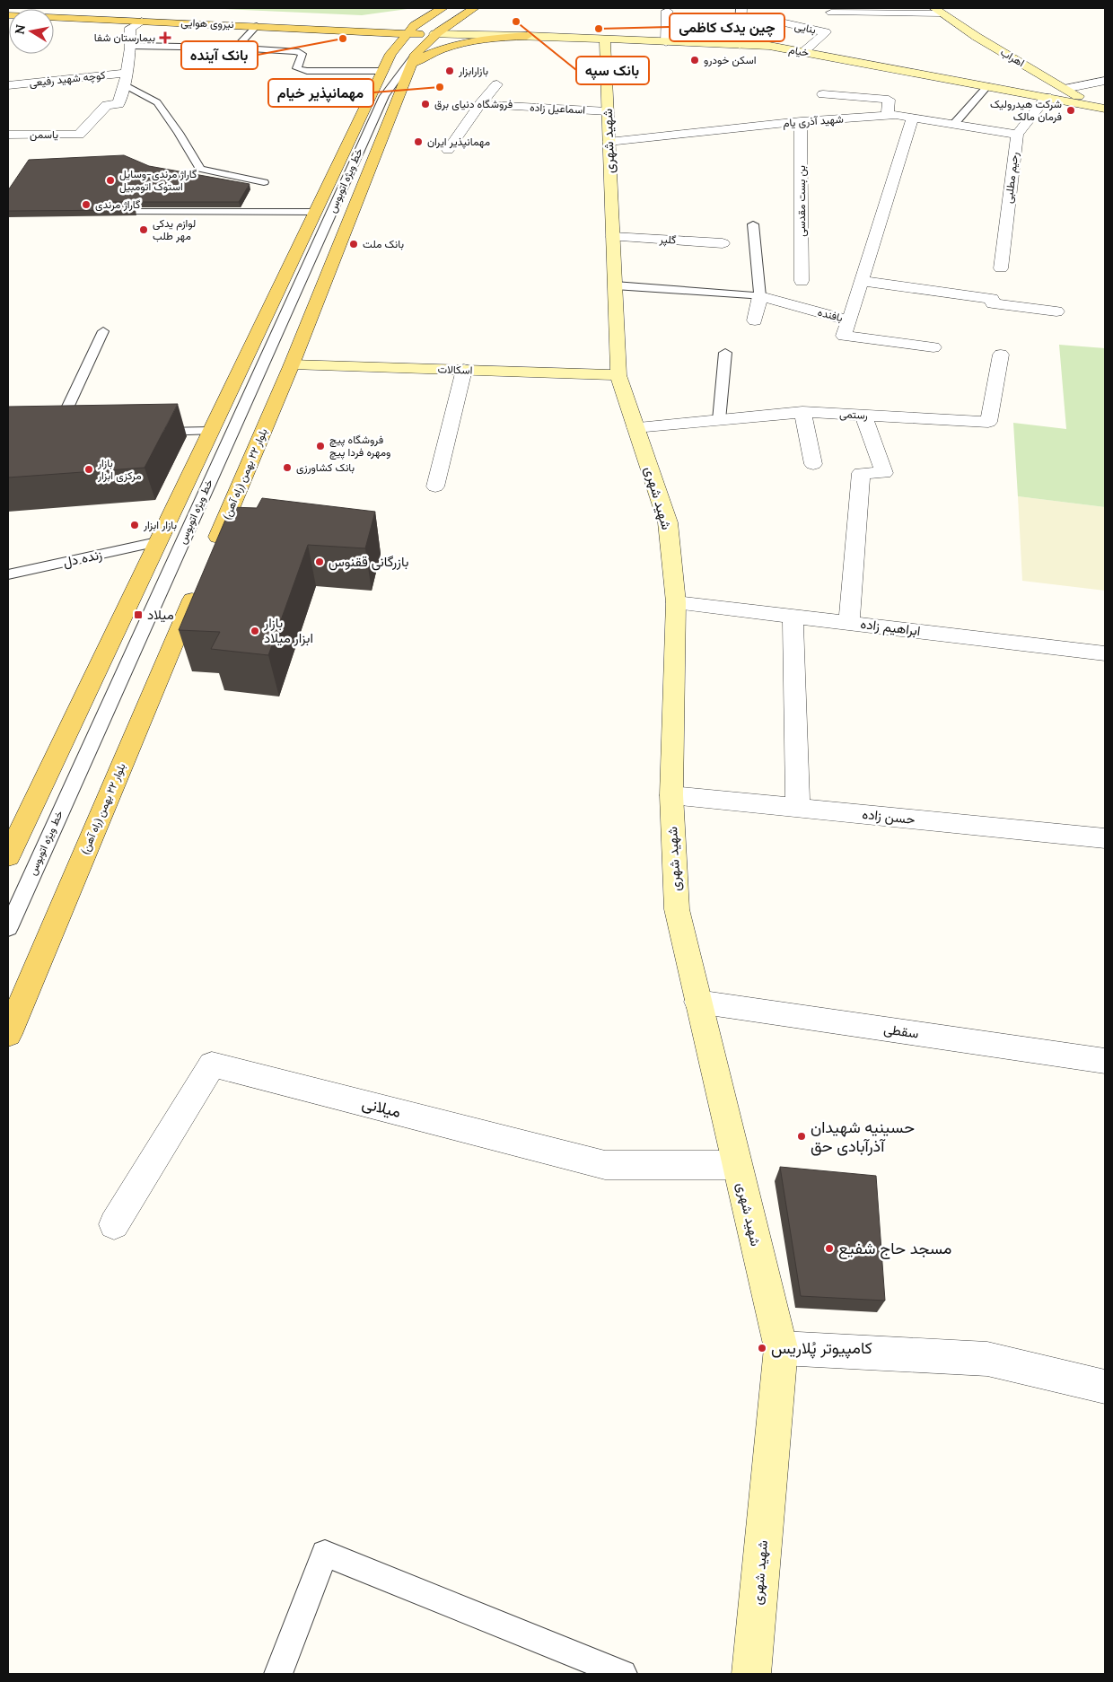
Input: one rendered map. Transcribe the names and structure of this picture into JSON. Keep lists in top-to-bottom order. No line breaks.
{"streets":{"main road":["نیروی هوایی","خیام","اهراب","شهید شهری","اسکالات","بلوار ۲۲ بهمن (راه آهن)"],"street":["بنایی","کوچه شهید رفیعی","اسماعیل زاده","شهید آذری یام","یاسمن","رحیم مطلبی","بن بست مقدسی","گلپر","بافنده","رستمی","ابراهیم زاده","حسن زاده","سقطی","میلانی"],"lane":["خط ویژه اتوبوس","زنده دل"]},"crossings":[["بنایی","خیام"],["خیام","اهراب"],["خیام","شهید شهری"],["خیام","رحیم مطلبی"],["خیام","بلوار ۲۲ بهمن (راه آهن)"],["کوچه شهید رفیعی","یاسمن"],["اسماعیل زاده","شهید شهری"],["شهید آذری یام","شهید شهری"],["شهید آذری یام","رحیم مطلبی"],["شهید آذری یام","بن بست مقدسی"],["شهید شهری","گلپر"],["شهید شهری","بافنده"],["شهید شهری","اسکالات"],["شهید شهری","رستمی"],["شهید شهری","ابراهیم زاده"],["شهید شهری","حسن زاده"],["شهید شهری","سقطی"],["شهید شهری","میلانی"],["اسکالات","بلوار ۲۲ بهمن (راه آهن)"]],"places":{"other":["بانک سپه","چین یدک کاظمی","بانک آینده","اسکن خودرو","بازارابزار","مهمانپذیر خیام","فروشگاه دنیای برق","شرکت هیدرولیک فرمان مالک","مهمانپذیر ایران","گاراژ مرندی-وسایل استوک اتومبیل","گاراژ مرندی","لوازم یدکی مهر طلب","بانک ملت","فروشگاه پیچ ومهره فردا پیچ","بانک کشاورزی","بازار مرکزی ابزار","بازار ابزار","بازرگانی ققنوس","بازار ابزار میلاد","حسینیه شهیدان آذرآبادی حق","مسجد حاج شفیع","کامپیوتر پُلاریس"],"health":["بیمارستان شفا"],"transit":["میلاد"]},"north":"left"}
